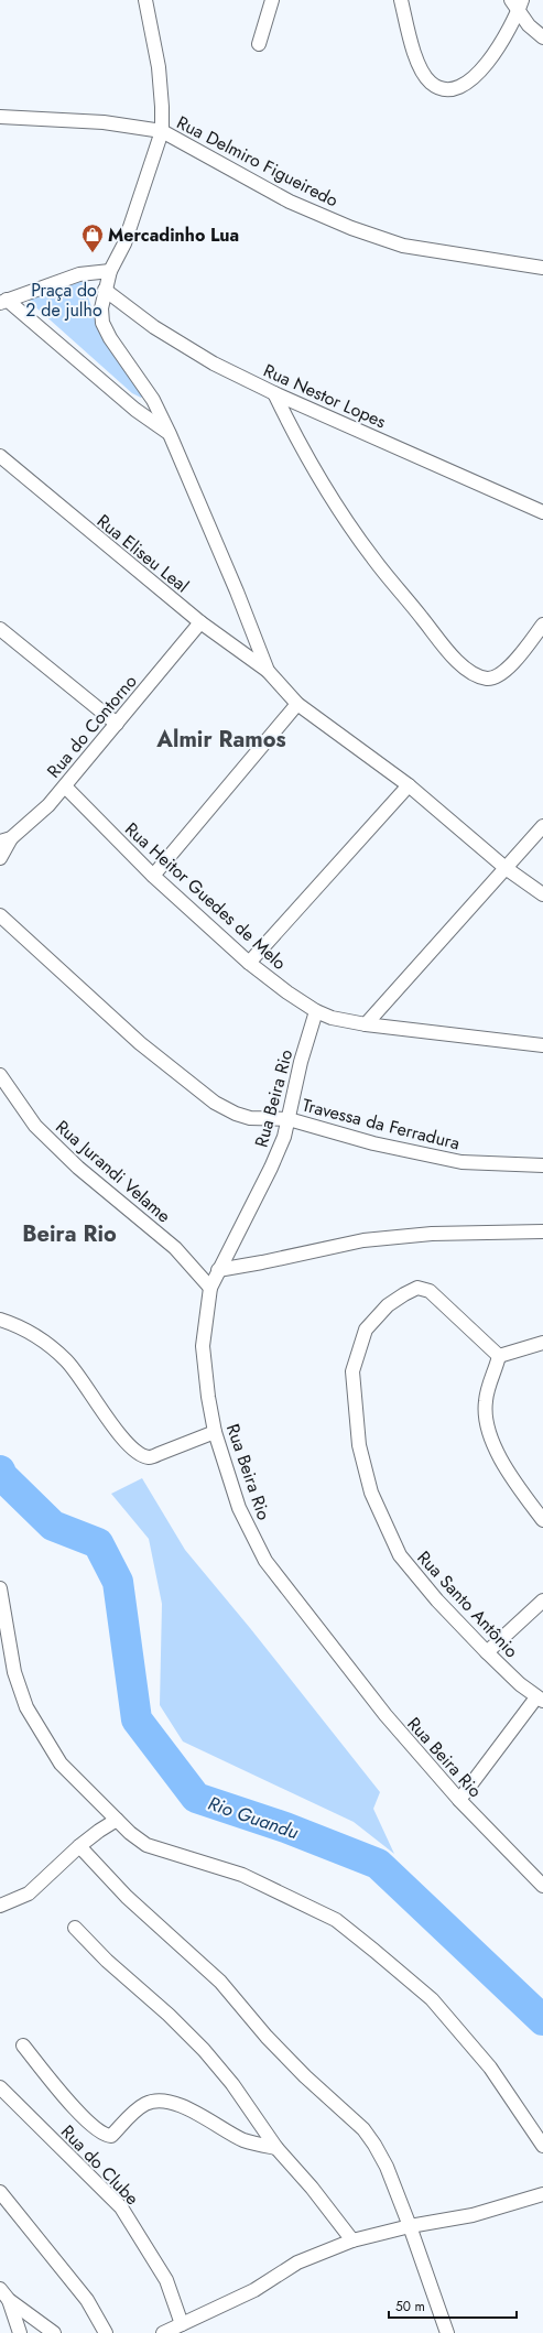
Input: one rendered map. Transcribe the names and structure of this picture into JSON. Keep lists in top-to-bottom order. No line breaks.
{"streets":{"street":["Rua Delmiro Figueiredo","Rua Nestor Lopes","Rua Eliseu Leal","Rua do Contorno","Rua Heitor Guedes de Melo","Rua Beira Rio","Travessa da Ferradura","Rua Jurandi Velame","Rua Santo Antônio","Rua do Clube"]},"crossings":[["Rua Eliseu Leal","Rua do Contorno"],["Rua do Contorno","Rua Heitor Guedes de Melo"],["Rua Heitor Guedes de Melo","Rua Beira Rio"],["Rua Beira Rio","Travessa da Ferradura"],["Rua Beira Rio","Rua Jurandi Velame"]],"districts":["Almir Ramos","Beira Rio"],"water":["Rio Guandu"],"parks":["Praça do 2 de julho"],"places":{"shop":["Mercadinho Lua"]},"scale_bar":"50 m"}
